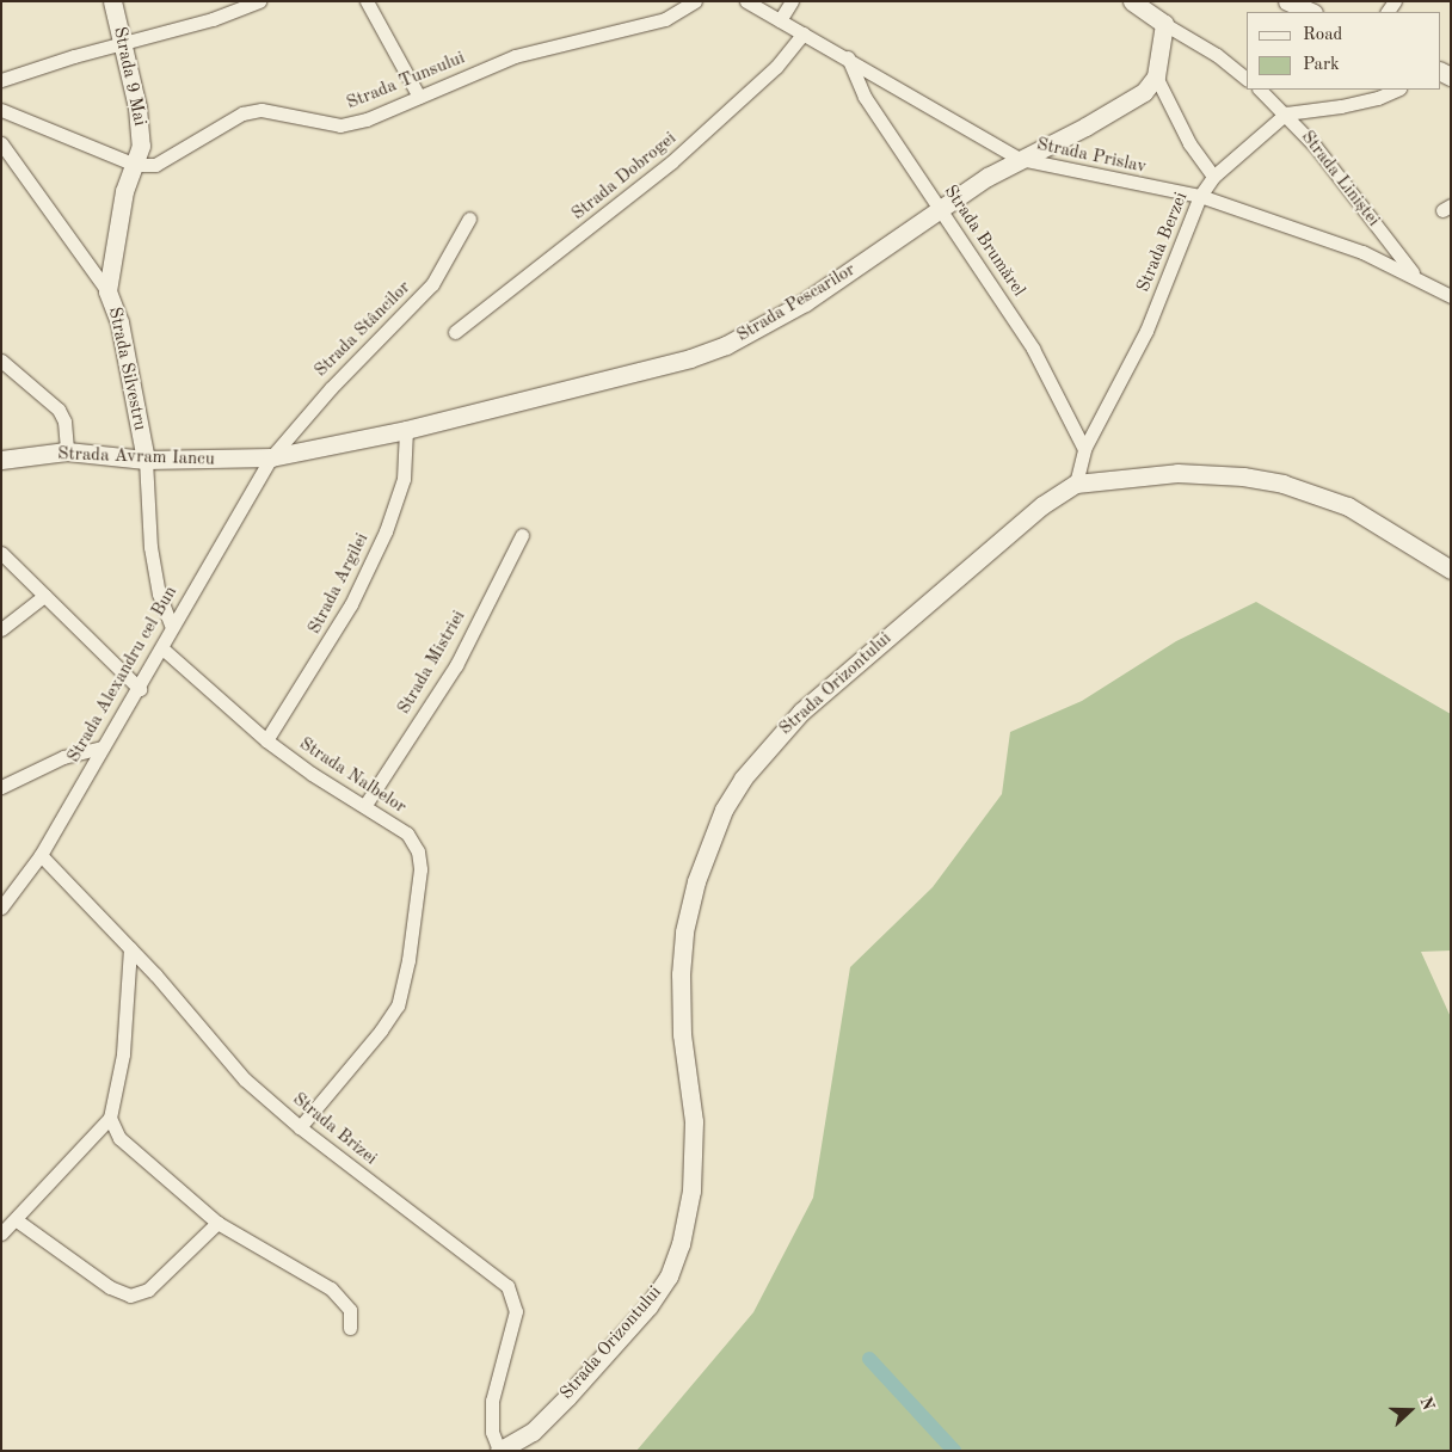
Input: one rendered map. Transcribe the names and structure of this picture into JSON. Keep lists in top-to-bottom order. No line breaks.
{"streets":{"street":["Strada 9 Mai","Strada Tunsului","Strada Prislav","Strada Dobrogei","Strada Liniștei","Strada Brumărel","Strada Berzei","Strada Pescarilor","Strada Stâncilor","Strada Silvestru","Strada Avram Iancu","Strada Argilei","Strada Mistriei","Strada Alexandru cel Bun","Strada Orizontului","Strada Nalbelor","Strada Brizei"]},"crossings":[["Strada 9 Mai","Strada Tunsului"],["Strada 9 Mai","Strada Silvestru"],["Strada Prislav","Strada Dobrogei"],["Strada Prislav","Strada Liniștei"],["Strada Prislav","Strada Brumărel"],["Strada Prislav","Strada Berzei"],["Strada Prislav","Strada Pescarilor"],["Strada Liniștei","Strada Berzei"],["Strada Brumărel","Strada Berzei"],["Strada Brumărel","Strada Pescarilor"],["Strada Berzei","Strada Orizontului"],["Strada Pescarilor","Strada Stâncilor"],["Strada Pescarilor","Strada Avram Iancu"],["Strada Pescarilor","Strada Argilei"],["Strada Pescarilor","Strada Alexandru cel Bun"],["Strada Stâncilor","Strada Avram Iancu"],["Strada Stâncilor","Strada Alexandru cel Bun"],["Strada Silvestru","Strada Avram Iancu"],["Strada Silvestru","Strada Alexandru cel Bun"],["Strada Avram Iancu","Strada Alexandru cel Bun"],["Strada Argilei","Strada Nalbelor"],["Strada Mistriei","Strada Nalbelor"],["Strada Alexandru cel Bun","Strada Nalbelor"],["Strada Alexandru cel Bun","Strada Brizei"],["Strada Orizontului","Strada Brizei"],["Strada Nalbelor","Strada Brizei"]],"legend":["Road","Park"],"north":"right"}
